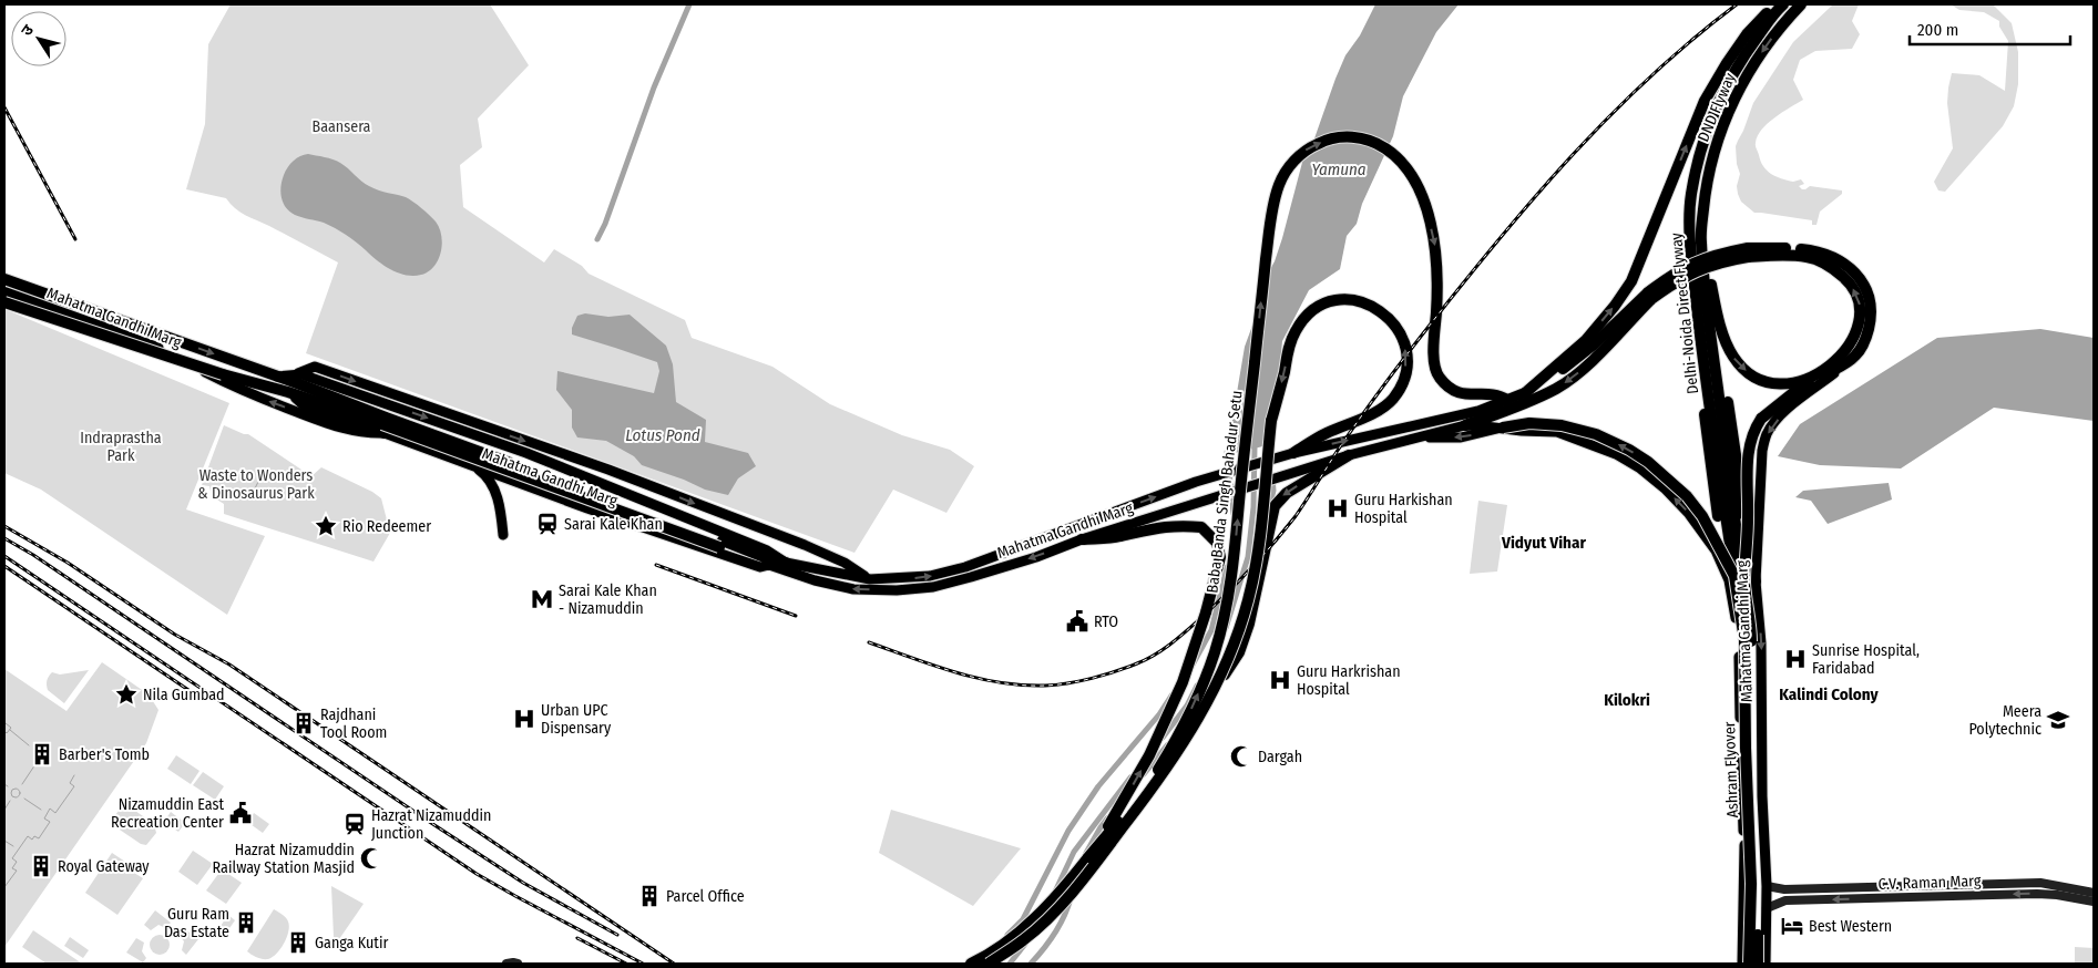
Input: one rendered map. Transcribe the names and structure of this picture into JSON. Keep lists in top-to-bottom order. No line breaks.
{"streets":{"highway":["DND Flyway","Delhi-Noida Direct Flyway","Mahatma Gandhi Marg","Baba Banda Singh Bahadur Setu","Ashram Flyover"],"main road":["C.V. Raman Marg"]},"crossings":[["DND Flyway","Delhi-Noida Direct Flyway"],["Delhi-Noida Direct Flyway","Mahatma Gandhi Marg"],["Delhi-Noida Direct Flyway","Ashram Flyover"],["Mahatma Gandhi Marg","Baba Banda Singh Bahadur Setu"],["Mahatma Gandhi Marg","Ashram Flyover"],["Mahatma Gandhi Marg","C.V. Raman Marg"]],"districts":["Vidyut Vihar","Kalindi Colony","Kilokri"],"water":["Yamuna","Lotus Pond"],"parks":["Baansera","Indraprastha Park","Waste to Wonders & Dinosaurus Park"],"places":{"hospital":["Guru Harkishan Hospital","Sunrise Hospital, Faridabad","Guru Harkrishan Hospital","Urban UPC Dispensary"],"station":["Sarai Kale Khan","Hazrat Nizamuddin Junction"],"place":["Rio Redeemer","Nila Gumbad"],"metro station":["Sarai Kale Khan - Nizamuddin"],"public building":["RTO","Nizamuddin East Recreation Center"],"school or university":["Meera Polytechnic"],"building":["Rajdhani Tool Room","Barber's Tomb","Royal Gateway","Parcel Office","Guru Ram Das Estate","Ganga Kutir"],"mosque":["Dargah","Hazrat Nizamuddin Railway Station Masjid"],"hotel":["Best Western"]},"scale_bar":"200 m","north":"top left"}
